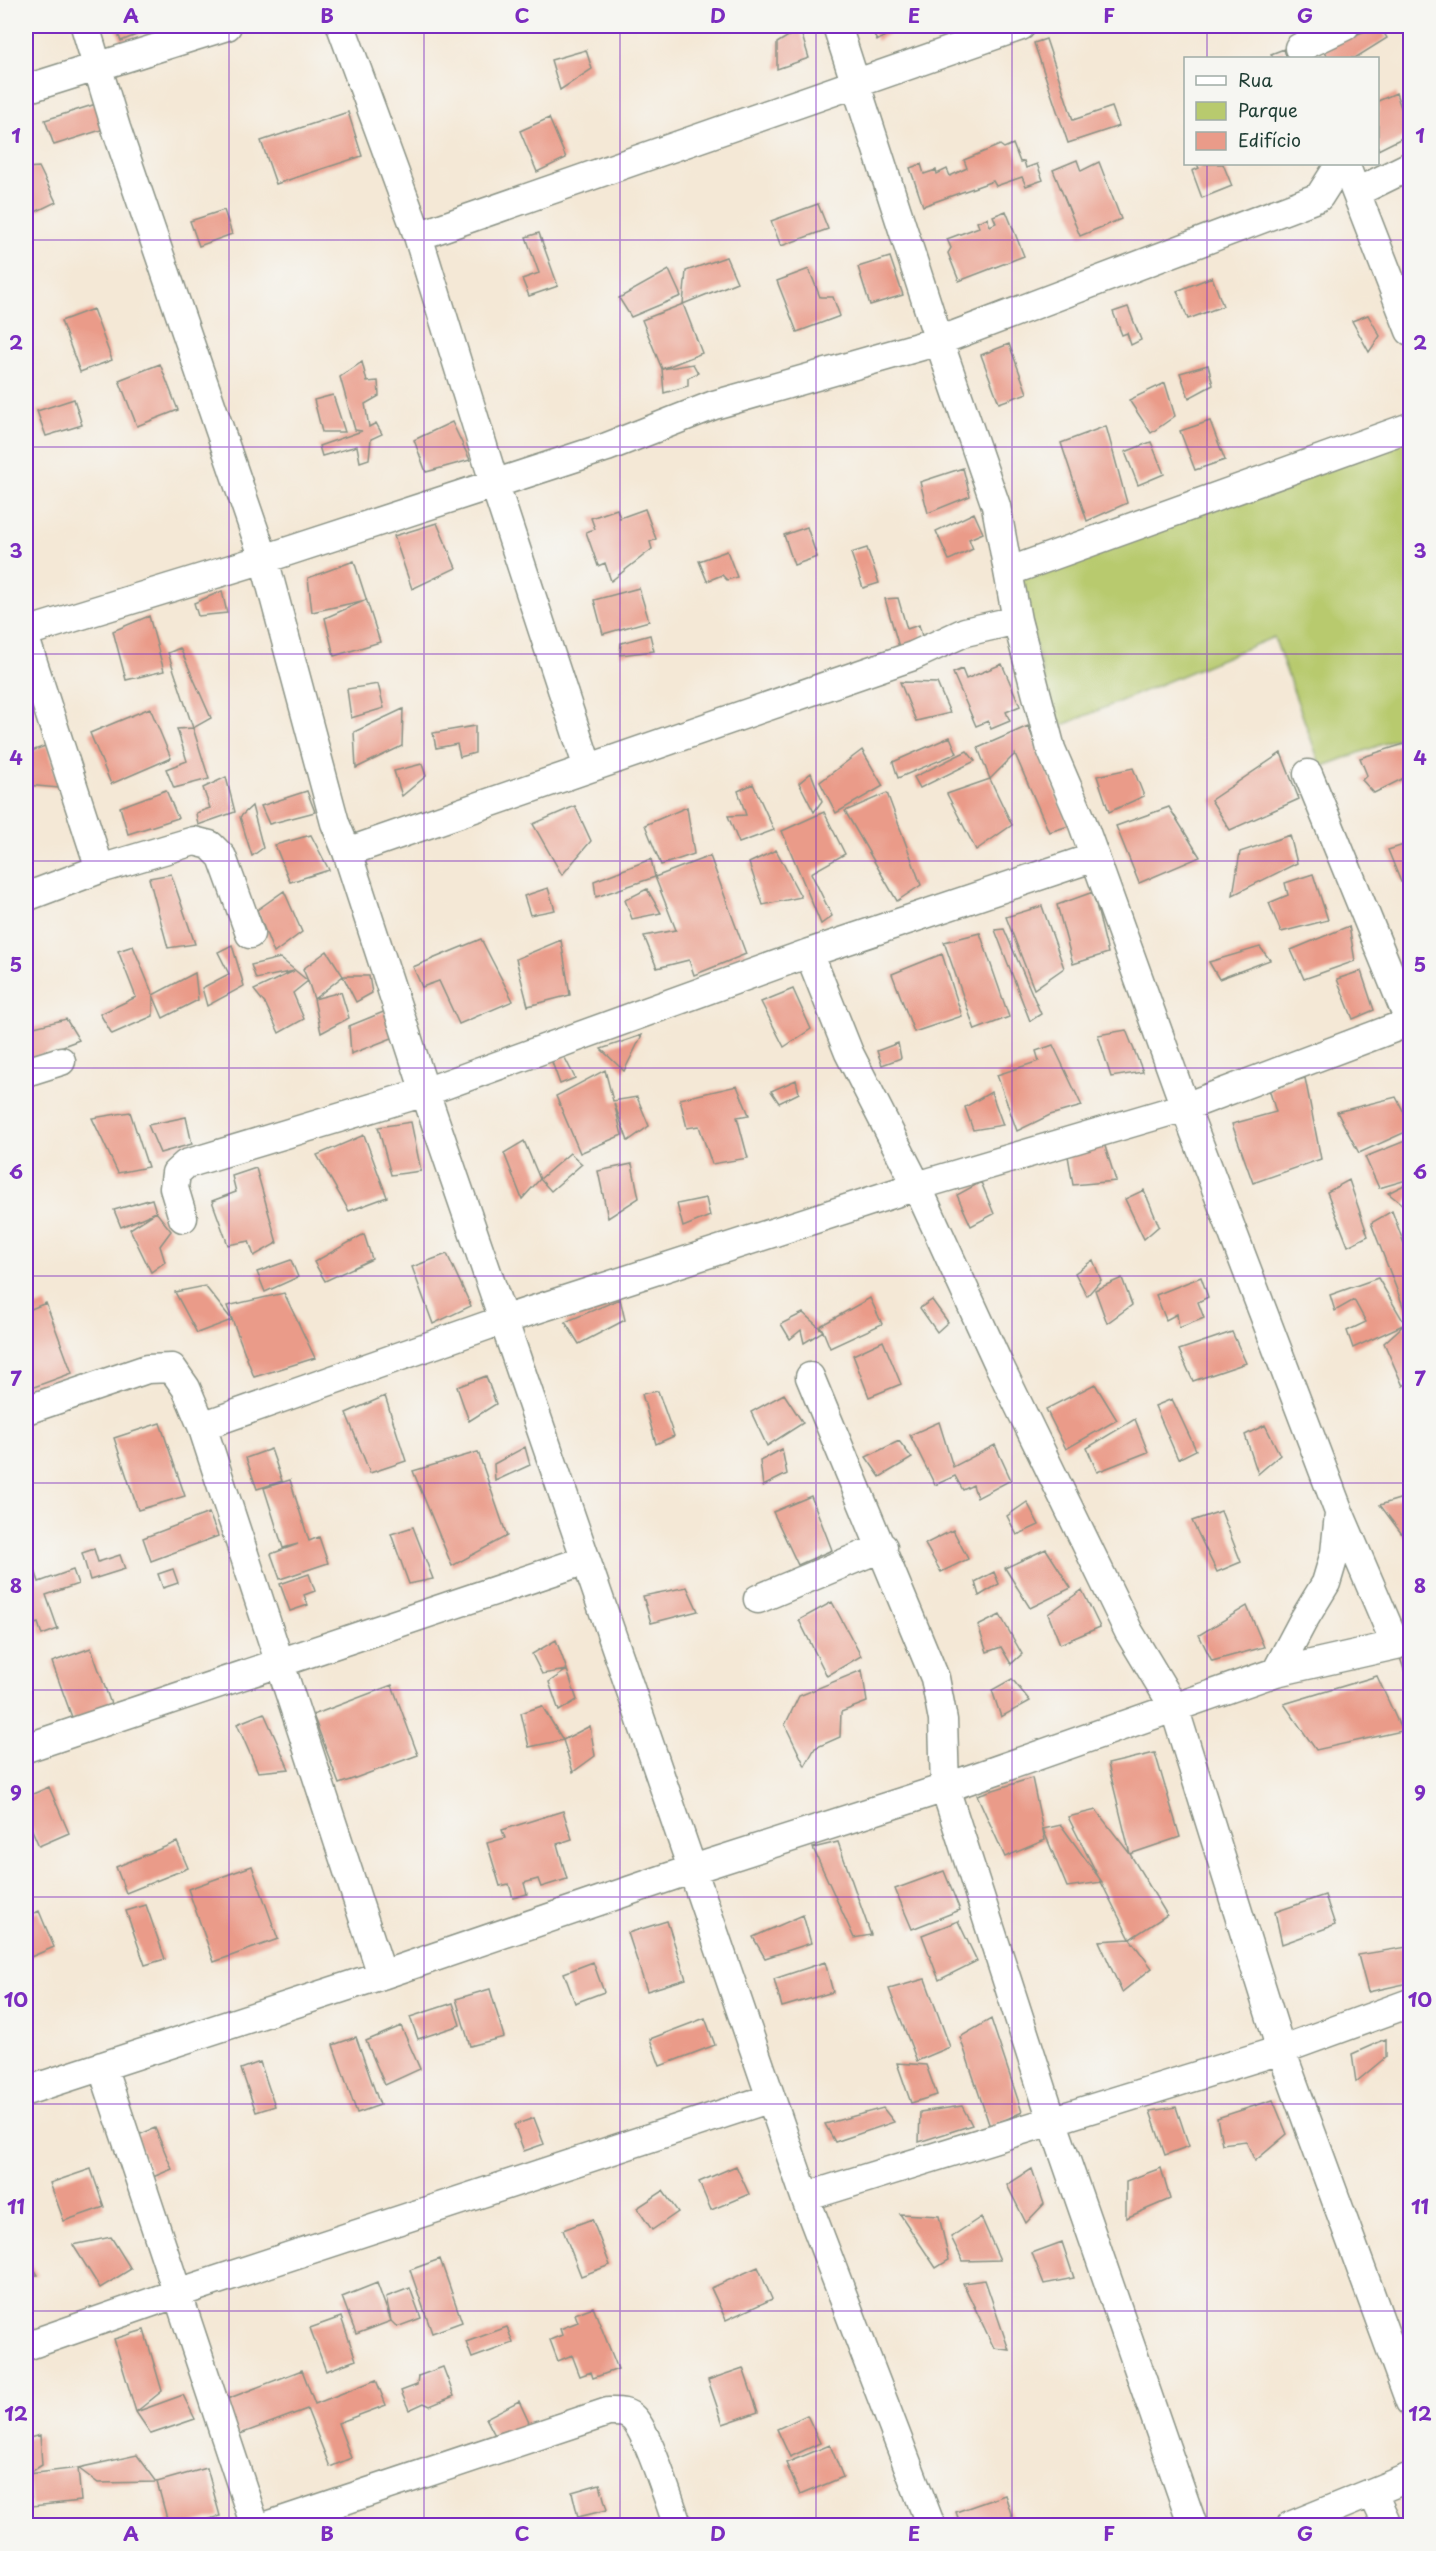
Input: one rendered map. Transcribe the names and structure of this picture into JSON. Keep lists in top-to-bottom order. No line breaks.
{"legend":["Rua","Parque","Edifício"],"grid":{"columns":["A","B","C","D","E","F","G"],"rows":["1","2","3","4","5","6","7","8","9","10","11","12"]}}
